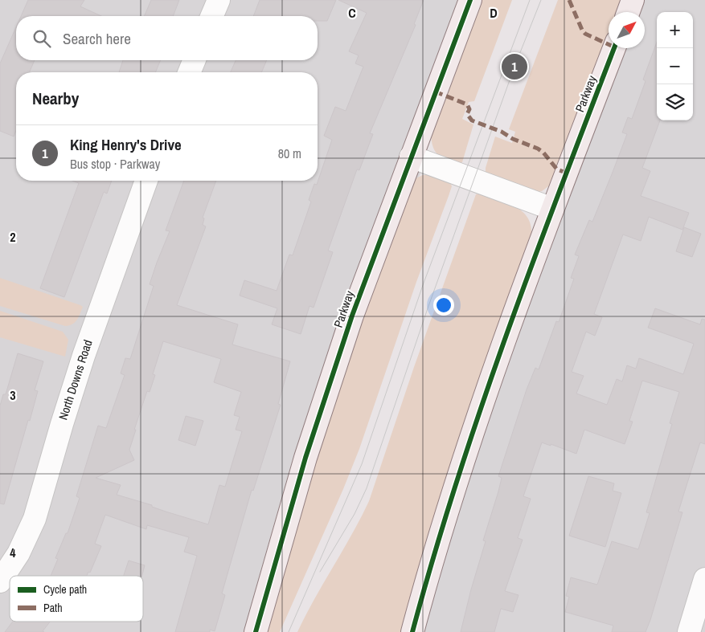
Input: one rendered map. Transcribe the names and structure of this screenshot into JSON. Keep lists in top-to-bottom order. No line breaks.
{"streets":{"street":["Parkway","North Downs Road"]},"legend":["Cycle path","Path"],"north":"top right","page":{"map_buttons":["+","−"],"search":"Search here","pins":"1","heading":"Nearby","list":[{"mark":"1","name":"King Henry's Drive","note":"Bus stop · Parkway","value":"80 m"}]},"grid":{"columns":["C","D"],"rows":["2","3","4"]}}
